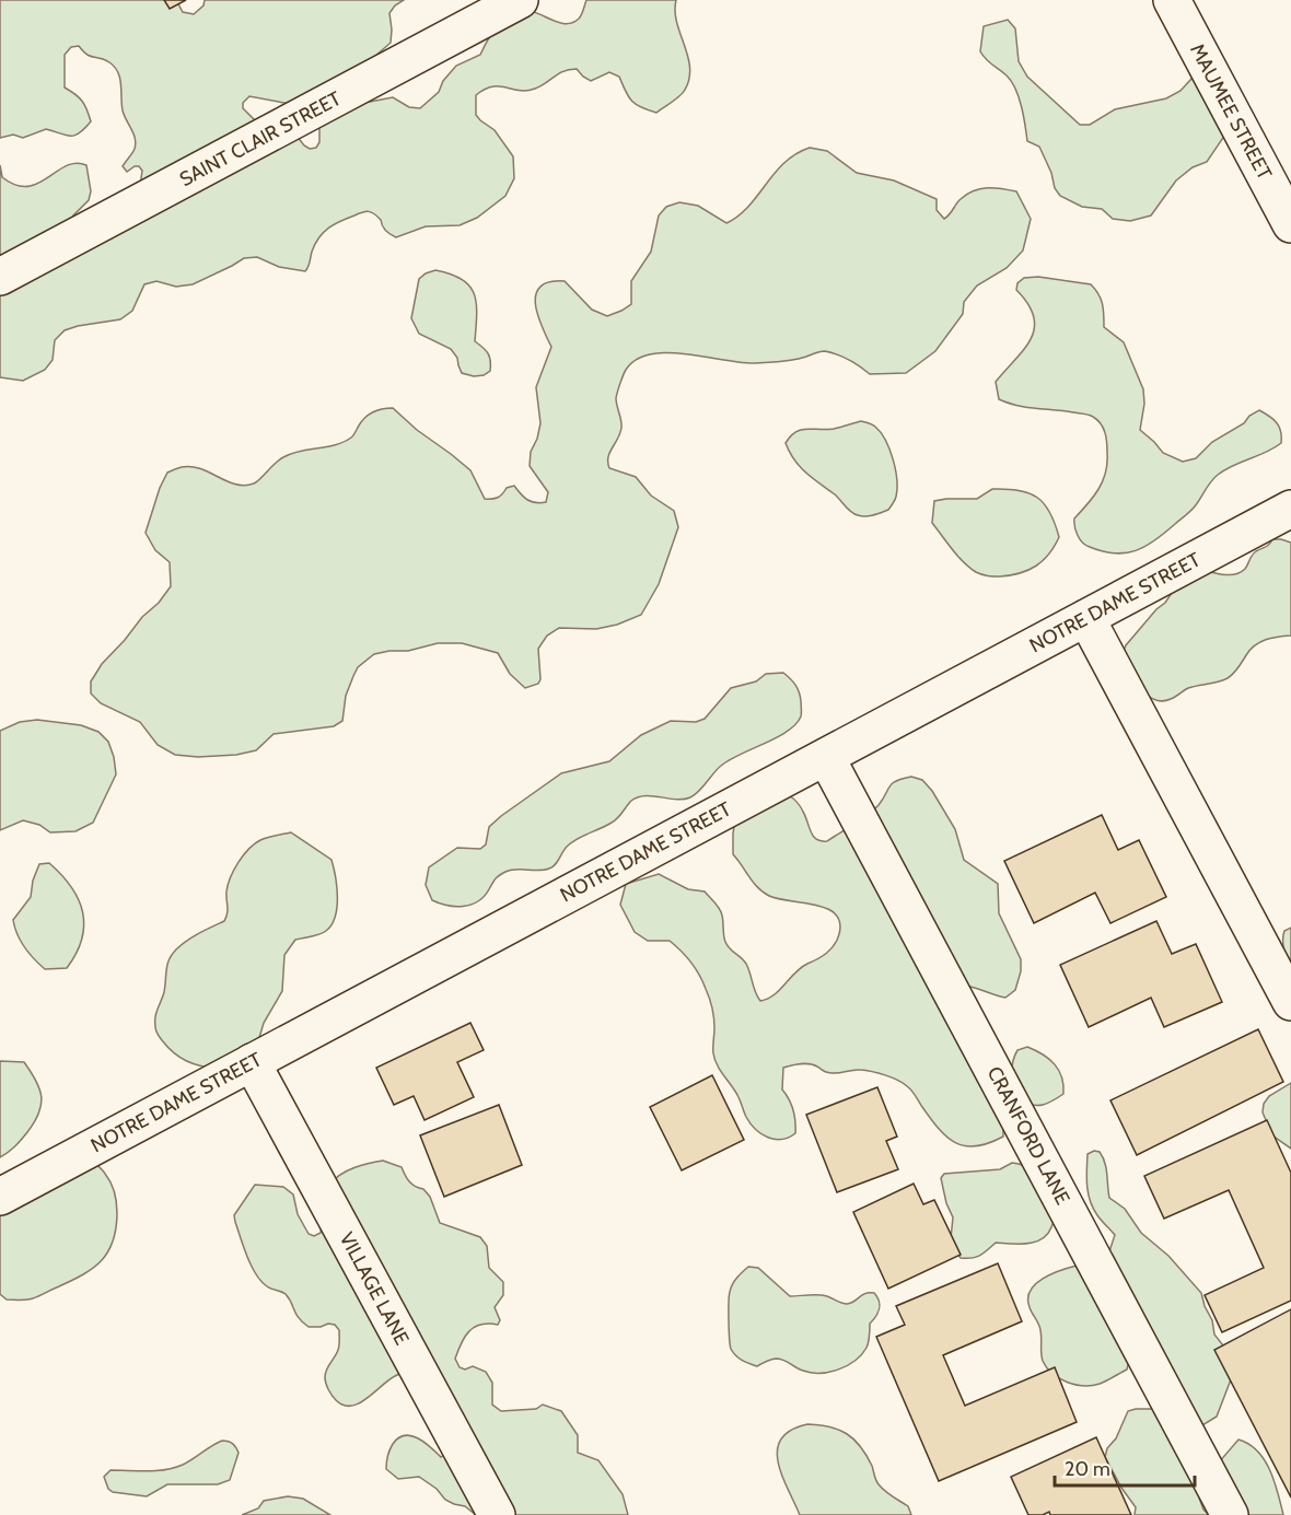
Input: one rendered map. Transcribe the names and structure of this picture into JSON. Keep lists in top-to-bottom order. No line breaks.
{"streets":{"street":["MAUMEE STREET","SAINT CLAIR STREET","NOTRE DAME STREET","CRANFORD LANE","VILLAGE LANE"]},"crossings":[["NOTRE DAME STREET","CRANFORD LANE"],["NOTRE DAME STREET","VILLAGE LANE"]],"scale_bar":"20 m"}
